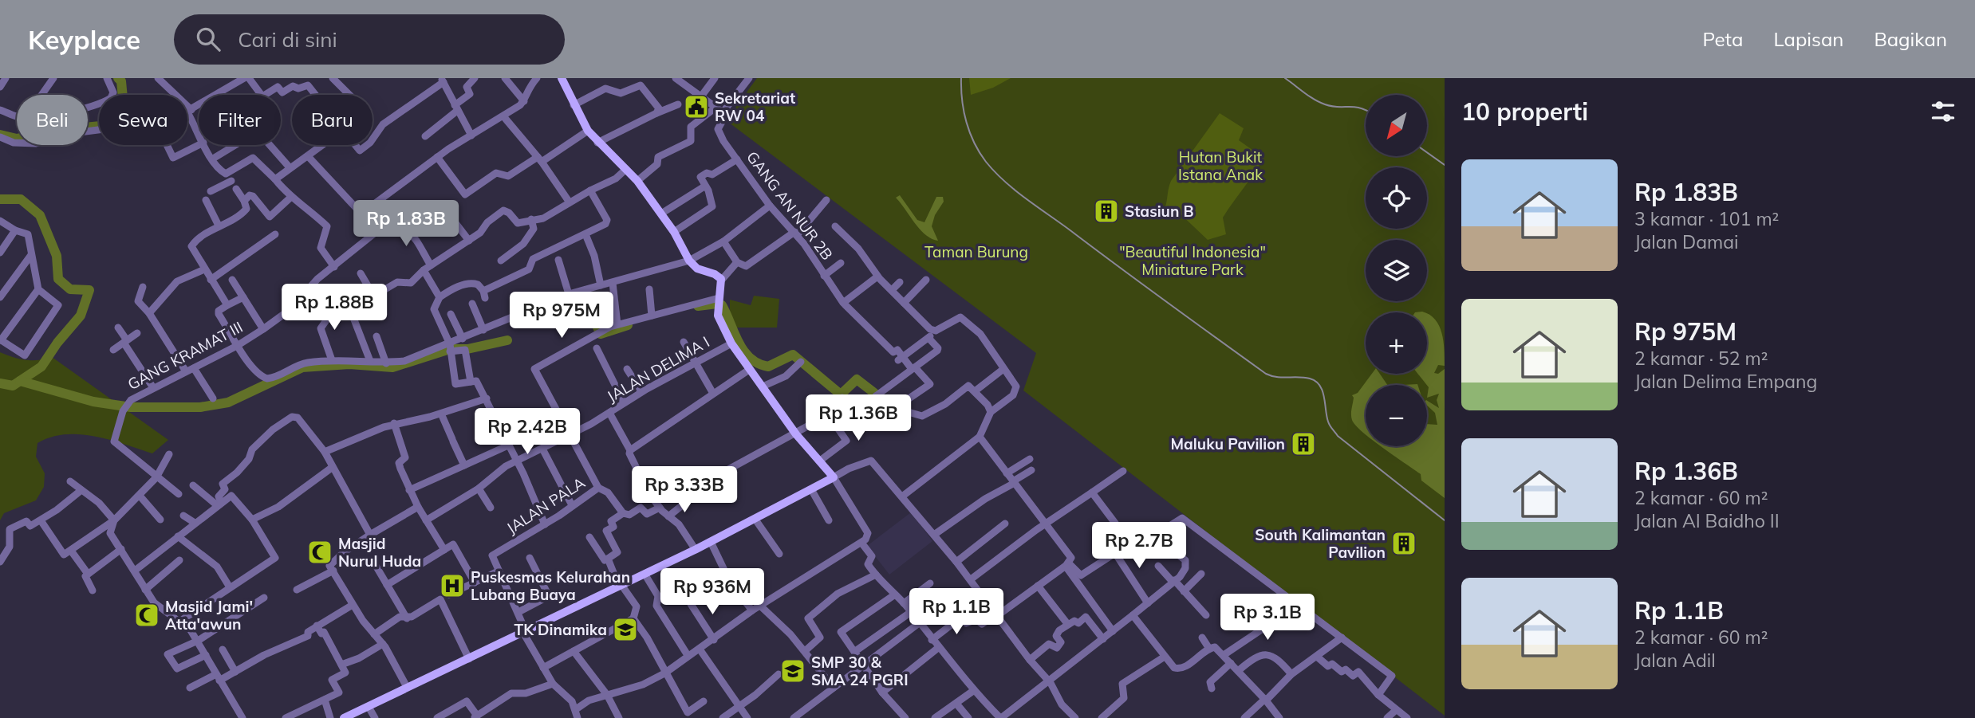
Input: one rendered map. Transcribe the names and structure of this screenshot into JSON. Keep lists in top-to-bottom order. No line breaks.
{"streets":{"street":["GANG AN NUR 2B","GANG KRAMAT III","JALAN DELIMA I","JALAN PALA"]},"crossings":[["JALAN DELIMA I","JALAN PALA"]],"parks":["Hutan Bukit Istana Anak","Taman Burung","\"Beautiful Indonesia\" Miniature Park"],"places":{"public building":["Sekretariat RW 04"],"building":["Stasiun B","Maluku Pavilion","South Kalimantan Pavilion"],"mosque":["Masjid Nurul Huda","Masjid Jami' Atta'awun"],"hospital":["Puskesmas Kelurahan Lubang Buaya"],"school or university":["TK Dinamika","SMP 30 & SMA 24 PGRI"]},"north":"bottom left","page":{"header":"Keyplace","search":"Cari di sini","nav":["Peta","Lapisan","Bagikan"],"heading":"10 properti","map_buttons":["+","−"],"chip":["Beli","Sewa","Filter","Baru"],"list":[{"name":"Rp 1.83B","note":"3 kamar · 101 m² · Jalan Damai"},{"name":"Rp 975M","note":"2 kamar · 52 m² · Jalan Delima Empang"},{"name":"Rp 1.36B","note":"2 kamar · 60 m² · Jalan Al Baidho II"},{"name":"Rp 1.1B","note":"2 kamar · 60 m² · Jalan Adil"}],"price":["Rp 1.83B","Rp 1.88B","Rp 975M","Rp 1.36B","Rp 2.42B","Rp 3.33B","Rp 2.7B","Rp 936M","Rp 1.1B","Rp 3.1B"]}}
